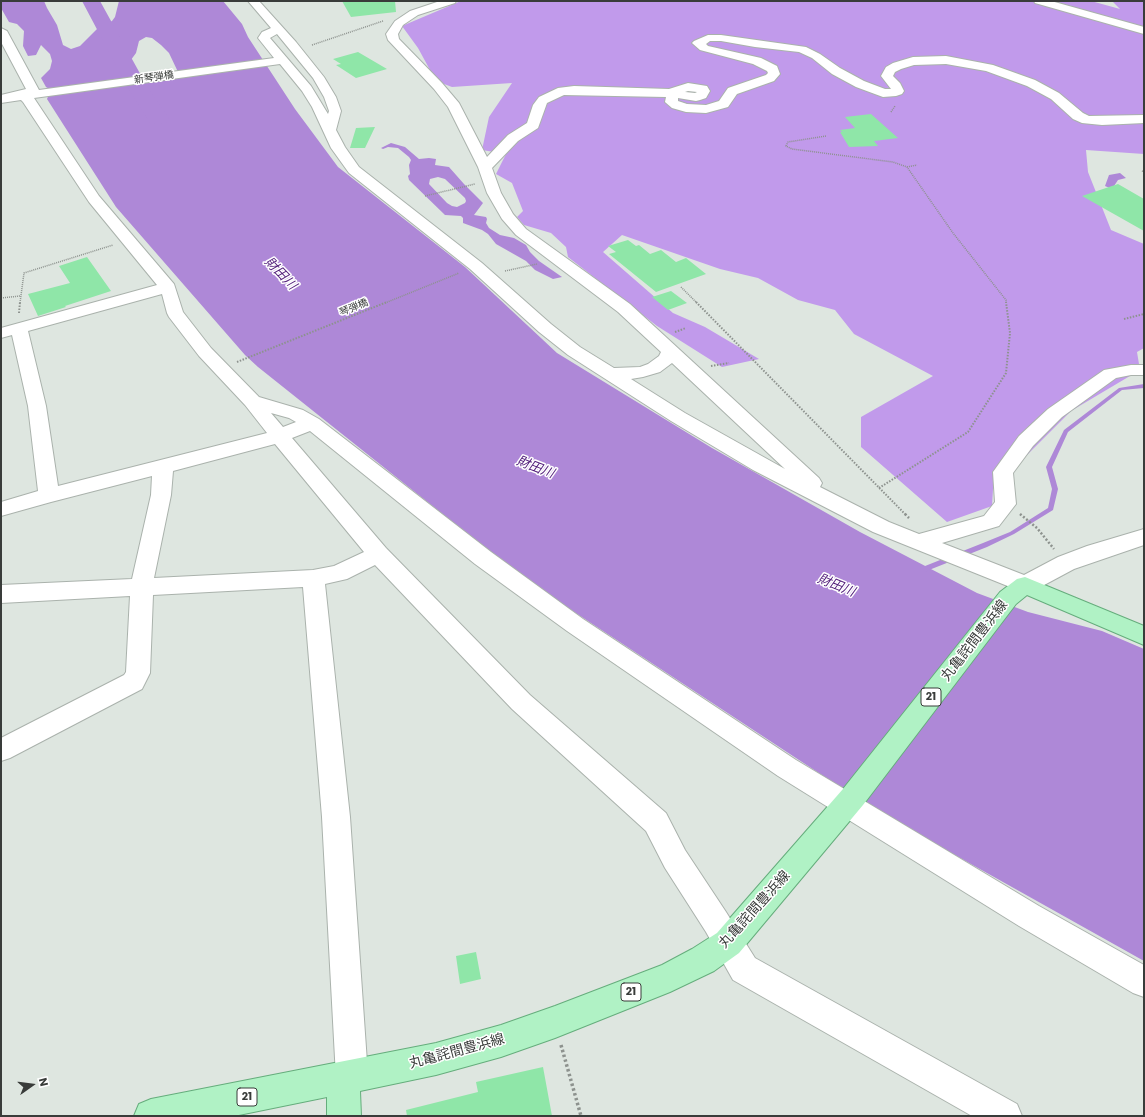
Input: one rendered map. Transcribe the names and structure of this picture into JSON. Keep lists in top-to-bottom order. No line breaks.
{"streets":{"main road":["丸亀詫間豊浜線","21"],"street":["新琴弾橋"],"path":["琴弾橋"]},"water":["財田川"],"north":"right"}
